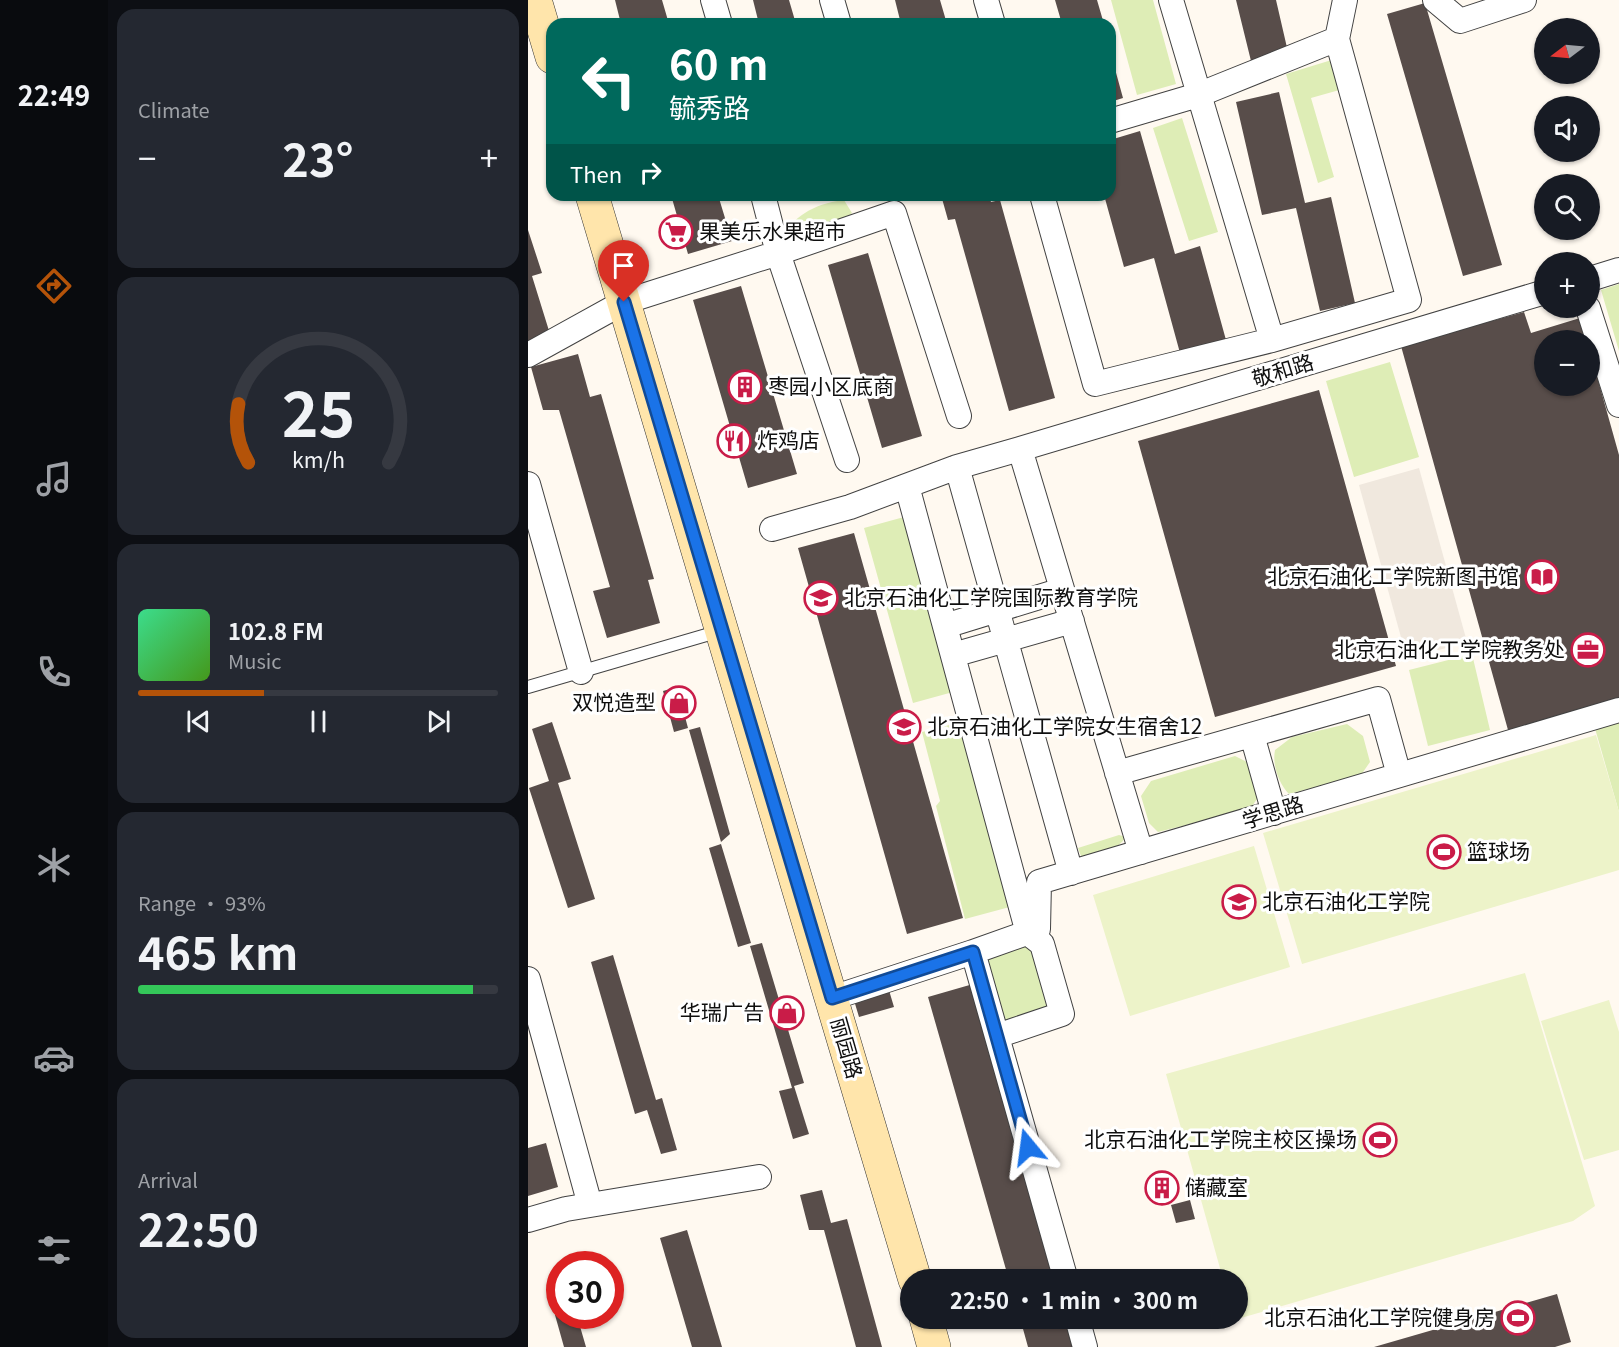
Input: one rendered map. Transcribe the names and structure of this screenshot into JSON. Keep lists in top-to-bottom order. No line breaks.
{"streets":{"street":["敬和路","学思路","丽园路"]},"places":{"supermarket":["果美乐水果超市"],"building":["枣园小区底商","储藏室"],"restaurant":["炸鸡店"],"library":["北京石油化工学院新图书馆"],"school or university":["北京石油化工学院国际教育学院","北京石油化工学院女生宿舍12","北京石油化工学院"],"office":["北京石油化工学院教务处"],"shop":["双悦造型","华瑞广告"],"sports":["篮球场","北京石油化工学院主校区操场","北京石油化工学院健身房"]},"north":"left","page":{"tabs":"22:49","tile":["Climate",["Range · 93%","465 km"],["Arrival","22:50"]],"map_buttons":["+","−"],"turn":["60 m","毓秀路"],"heat":["−","23°","+"],"then":"Then","song":["102.8 FM","Music"],"limit":"30","trip":"22:50 · 1 min · 300 m","gauge":["25","km/h"]}}
